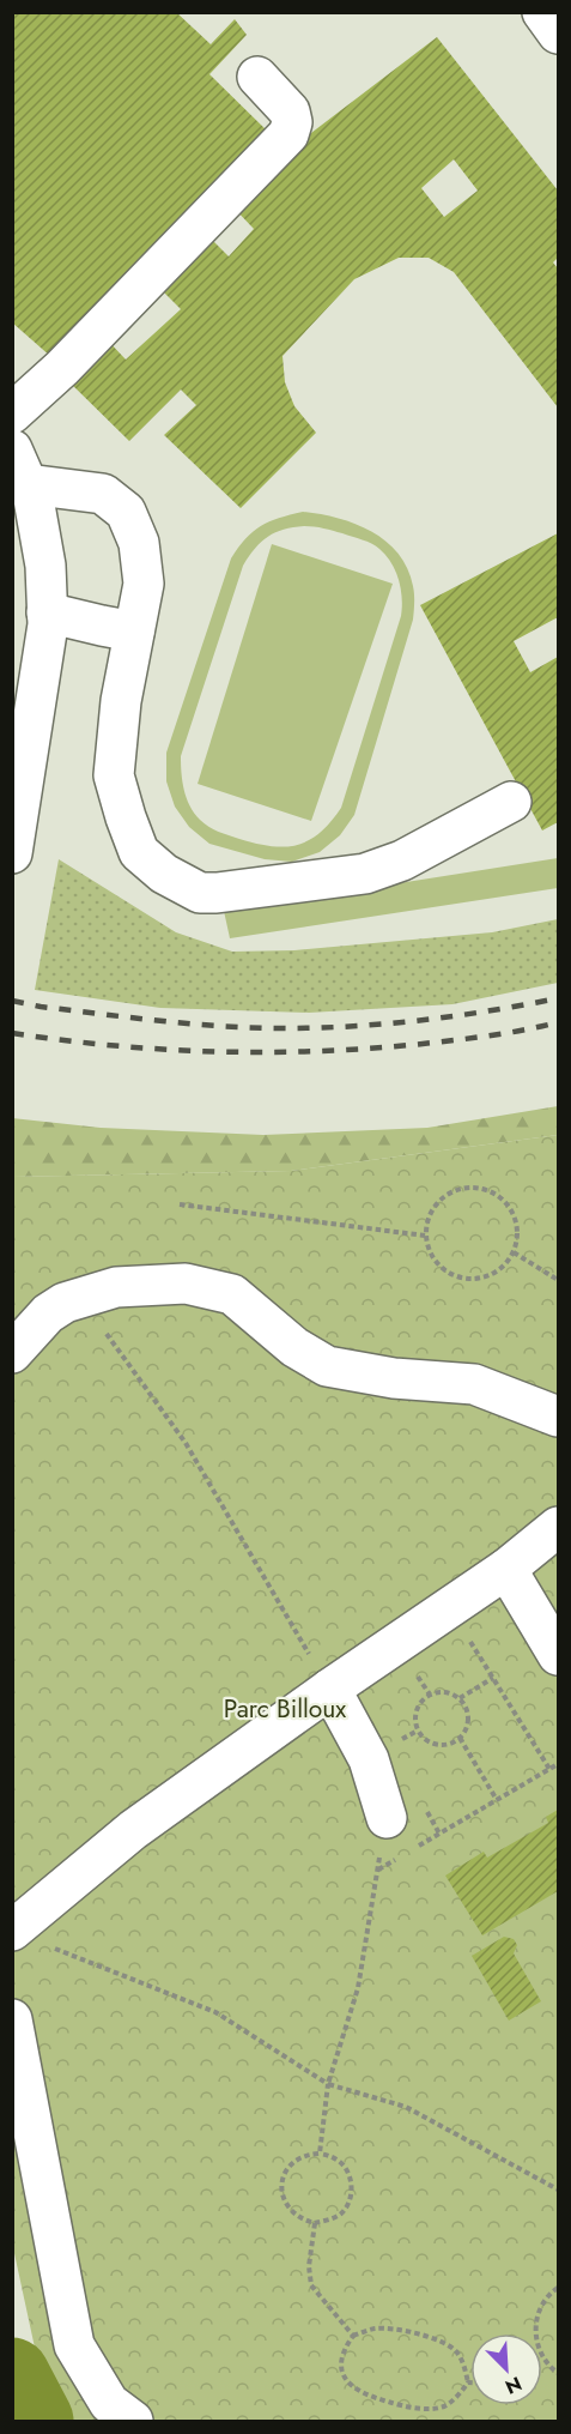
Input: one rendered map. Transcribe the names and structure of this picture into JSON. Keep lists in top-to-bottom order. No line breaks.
{"parks":["Parc Billoux"],"north":"bottom right"}
